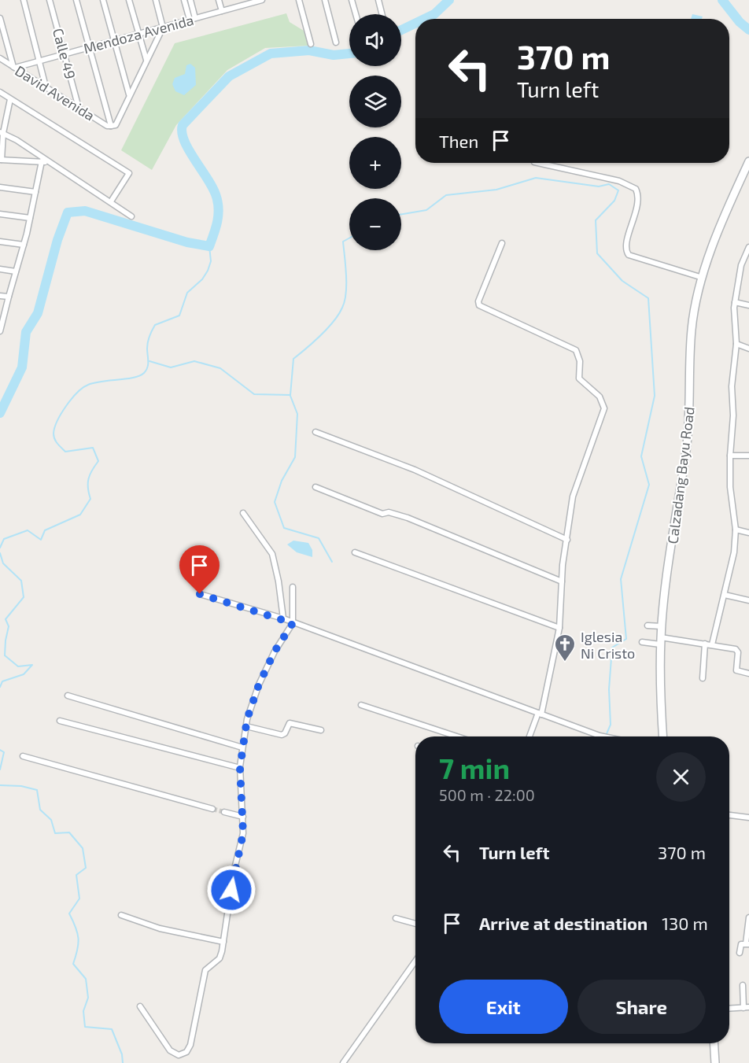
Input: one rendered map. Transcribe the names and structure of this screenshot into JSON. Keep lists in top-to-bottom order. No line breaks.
{"streets":{"street":["Mendoza Avenida","Calle 49","David Avenida","Calzadang Bayu Road"]},"crossings":[["Mendoza Avenida","Calle 49"],["Mendoza Avenida","David Avenida"],["Calle 49","David Avenida"]],"places":{"church":["Iglesia Ni Cristo"]},"page":{"map_buttons":["+","−"],"turn":["370 m","Turn left"],"then":"Then","heading":["7 min","500 m · 22:00"],"list":[{"name":"Turn left","value":"370 m"},{"name":"Arrive at destination","value":"130 m"}],"buttons":["Exit","Share"]}}
